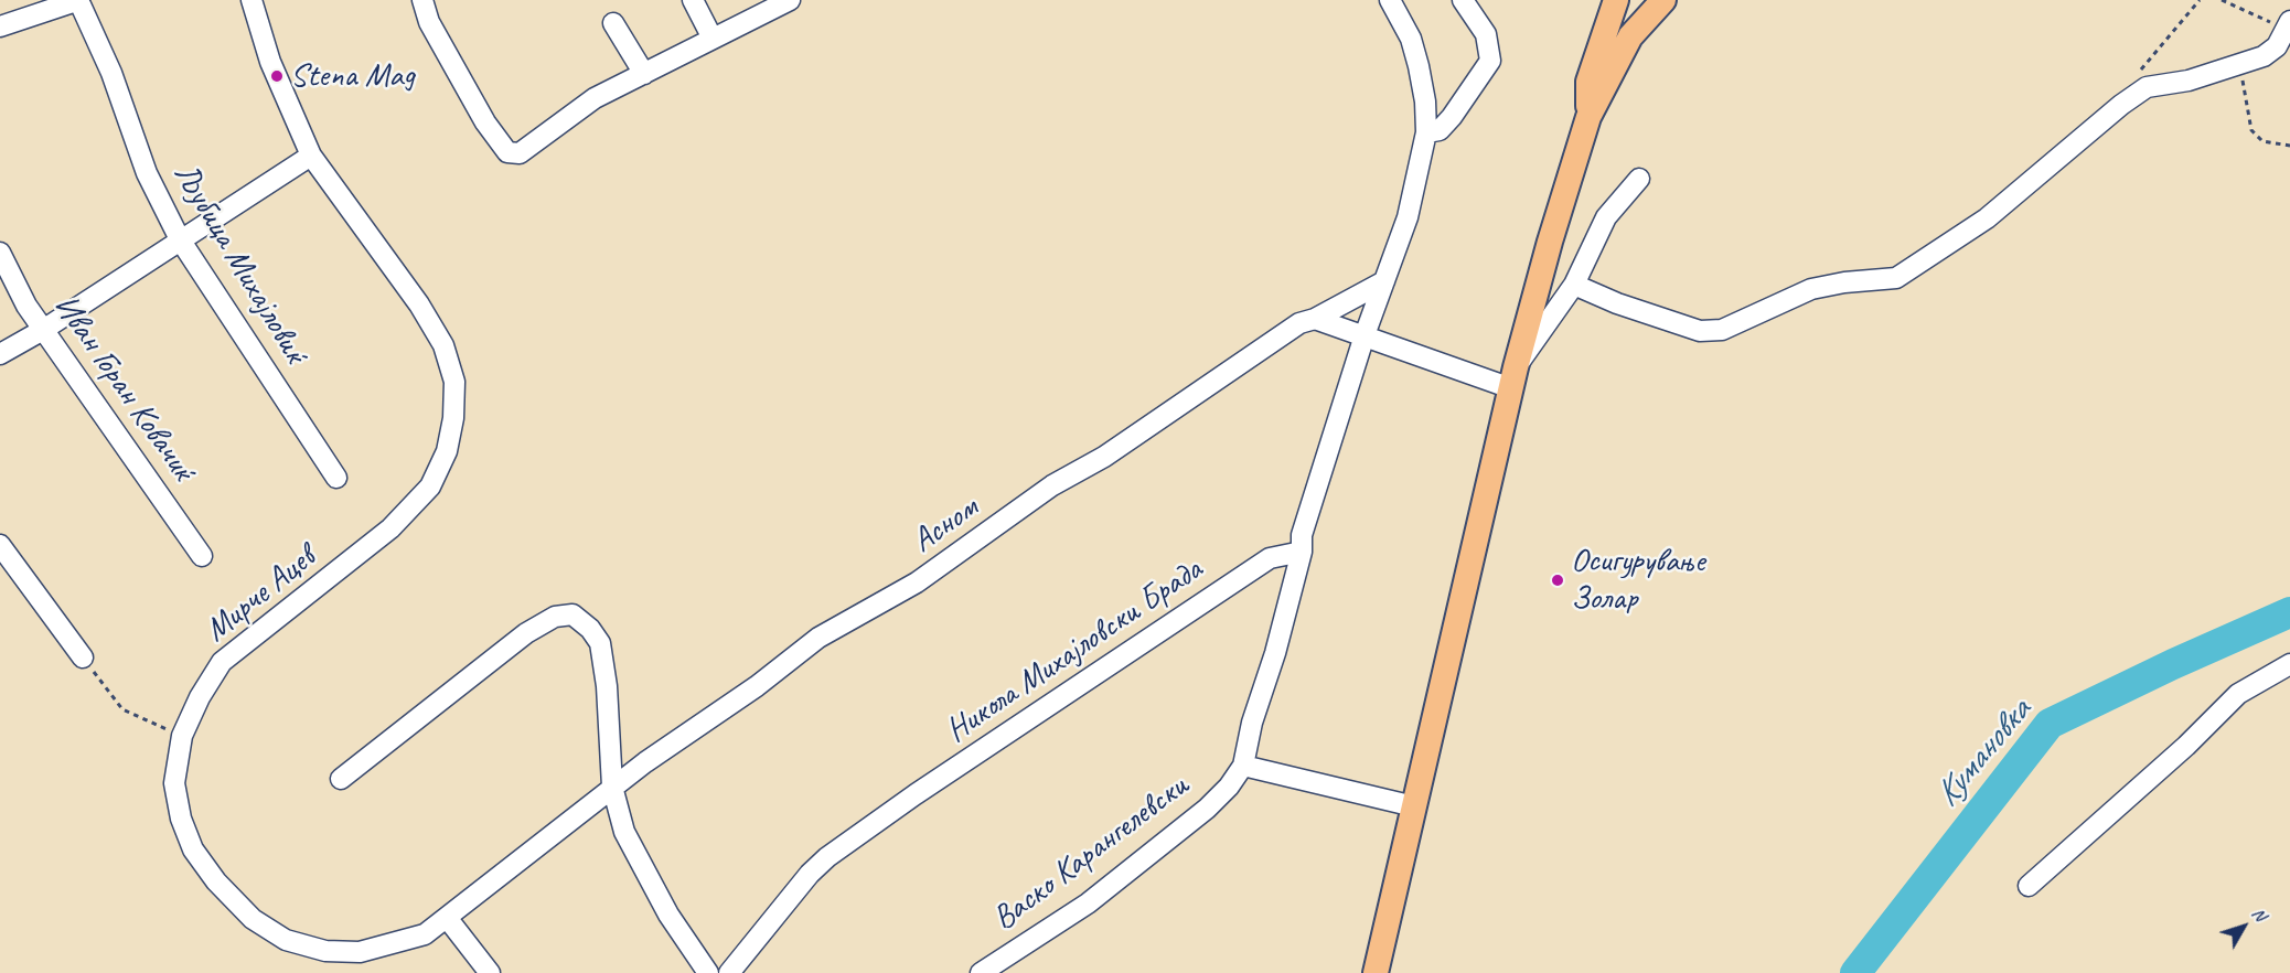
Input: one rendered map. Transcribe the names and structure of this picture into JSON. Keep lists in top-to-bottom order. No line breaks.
{"streets":{"street":["Љубица Михајловиќ","Иван Горан Ковачиќ","Асном","Мирче Ацев","Никола Михајловски Брада","Васко Карангелевски"]},"crossings":[["Асном","Мирче Ацев"],["Никола Михајловски Брада","Васко Карангелевски"]],"water":["Кумановка"],"places":["Stena Mag","Осигурување Золар"],"north":"top right"}
